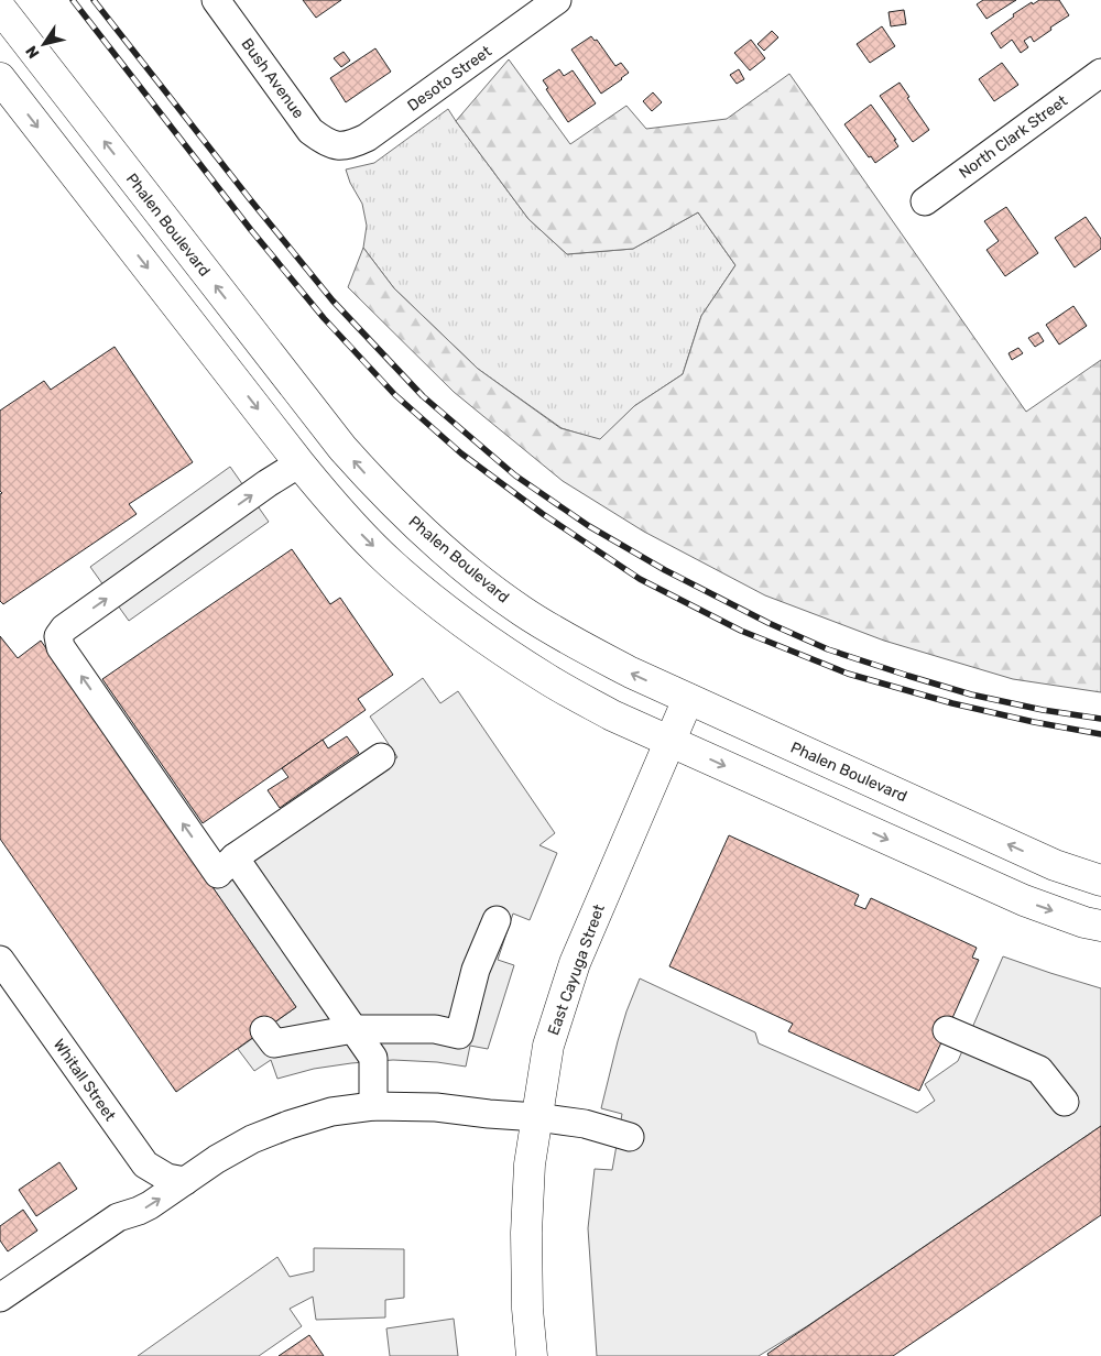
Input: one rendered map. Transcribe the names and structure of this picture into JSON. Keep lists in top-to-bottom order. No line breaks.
{"streets":{"main road":["Phalen Boulevard","East Cayuga Street"],"street":["Bush Avenue","Desoto Street","North Clark Street","Whitall Street"]},"crossings":[["Bush Avenue","Desoto Street"],["Phalen Boulevard","East Cayuga Street"]],"north":"bottom left"}
